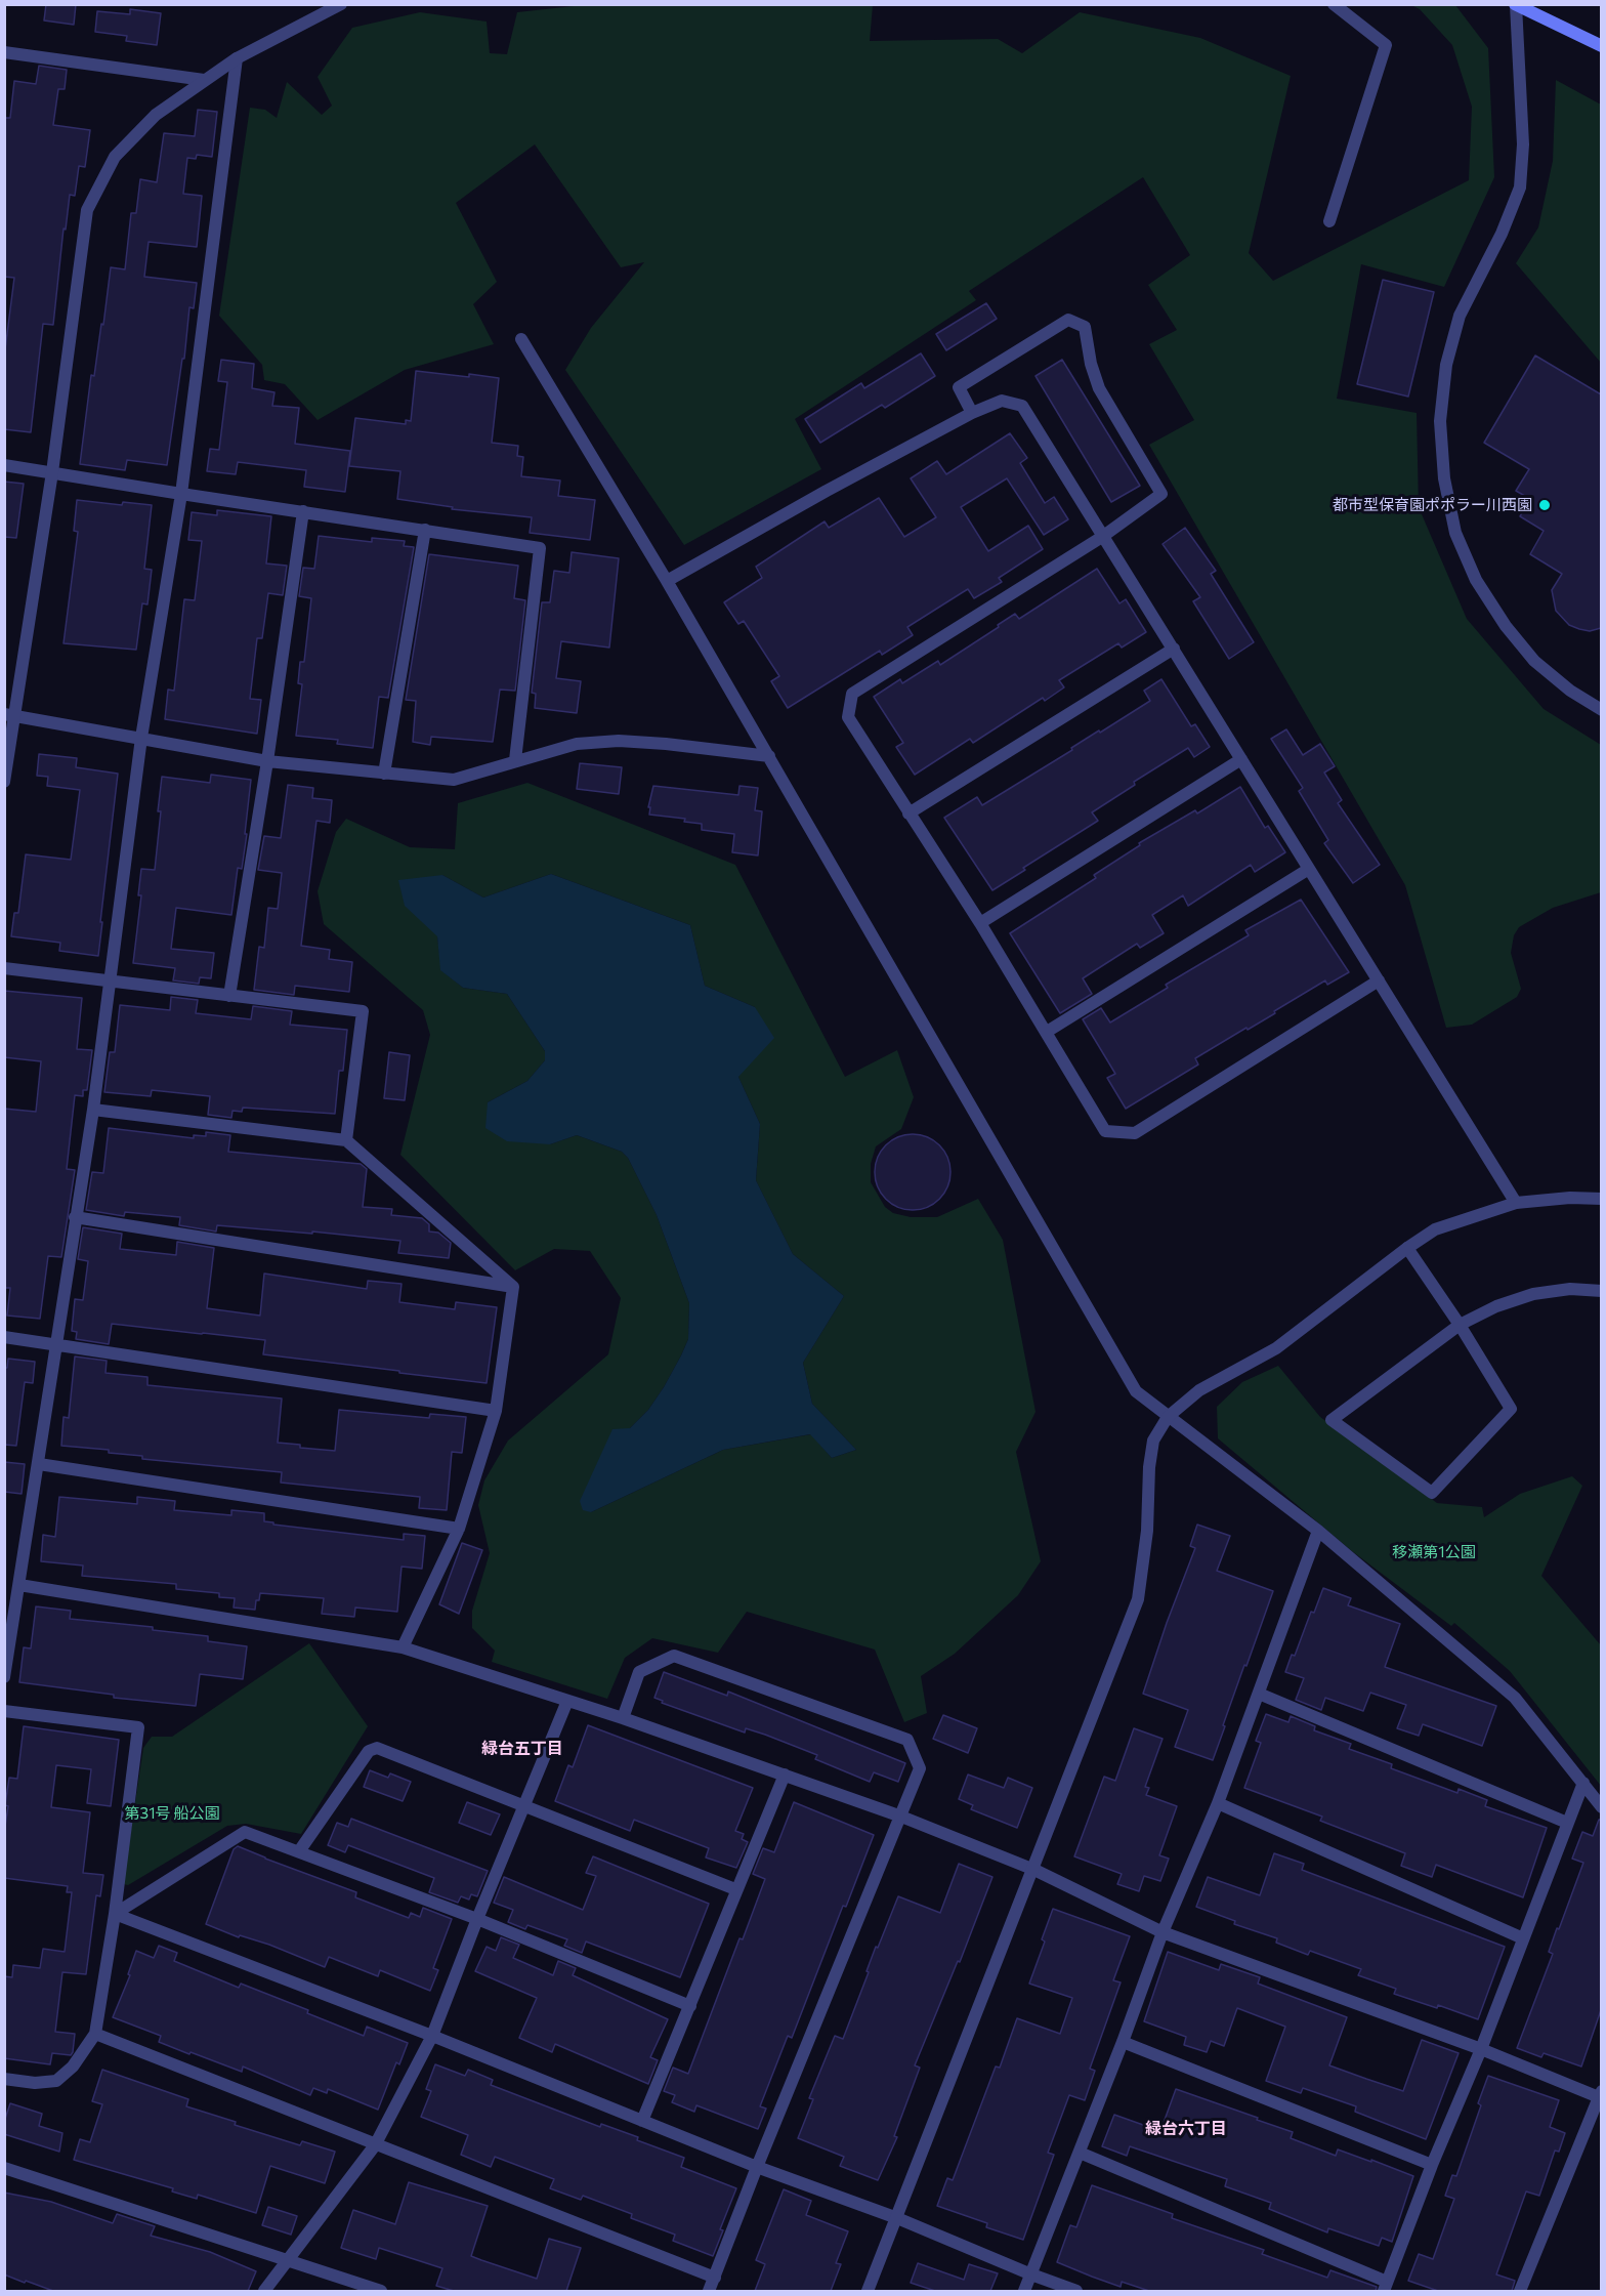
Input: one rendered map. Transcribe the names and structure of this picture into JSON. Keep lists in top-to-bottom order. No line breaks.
{"districts":["緑台五丁目","緑台六丁目"],"parks":["移瀬第1公園","第31号 船公園"],"places":["都市型保育園ポポラー川西園"]}
